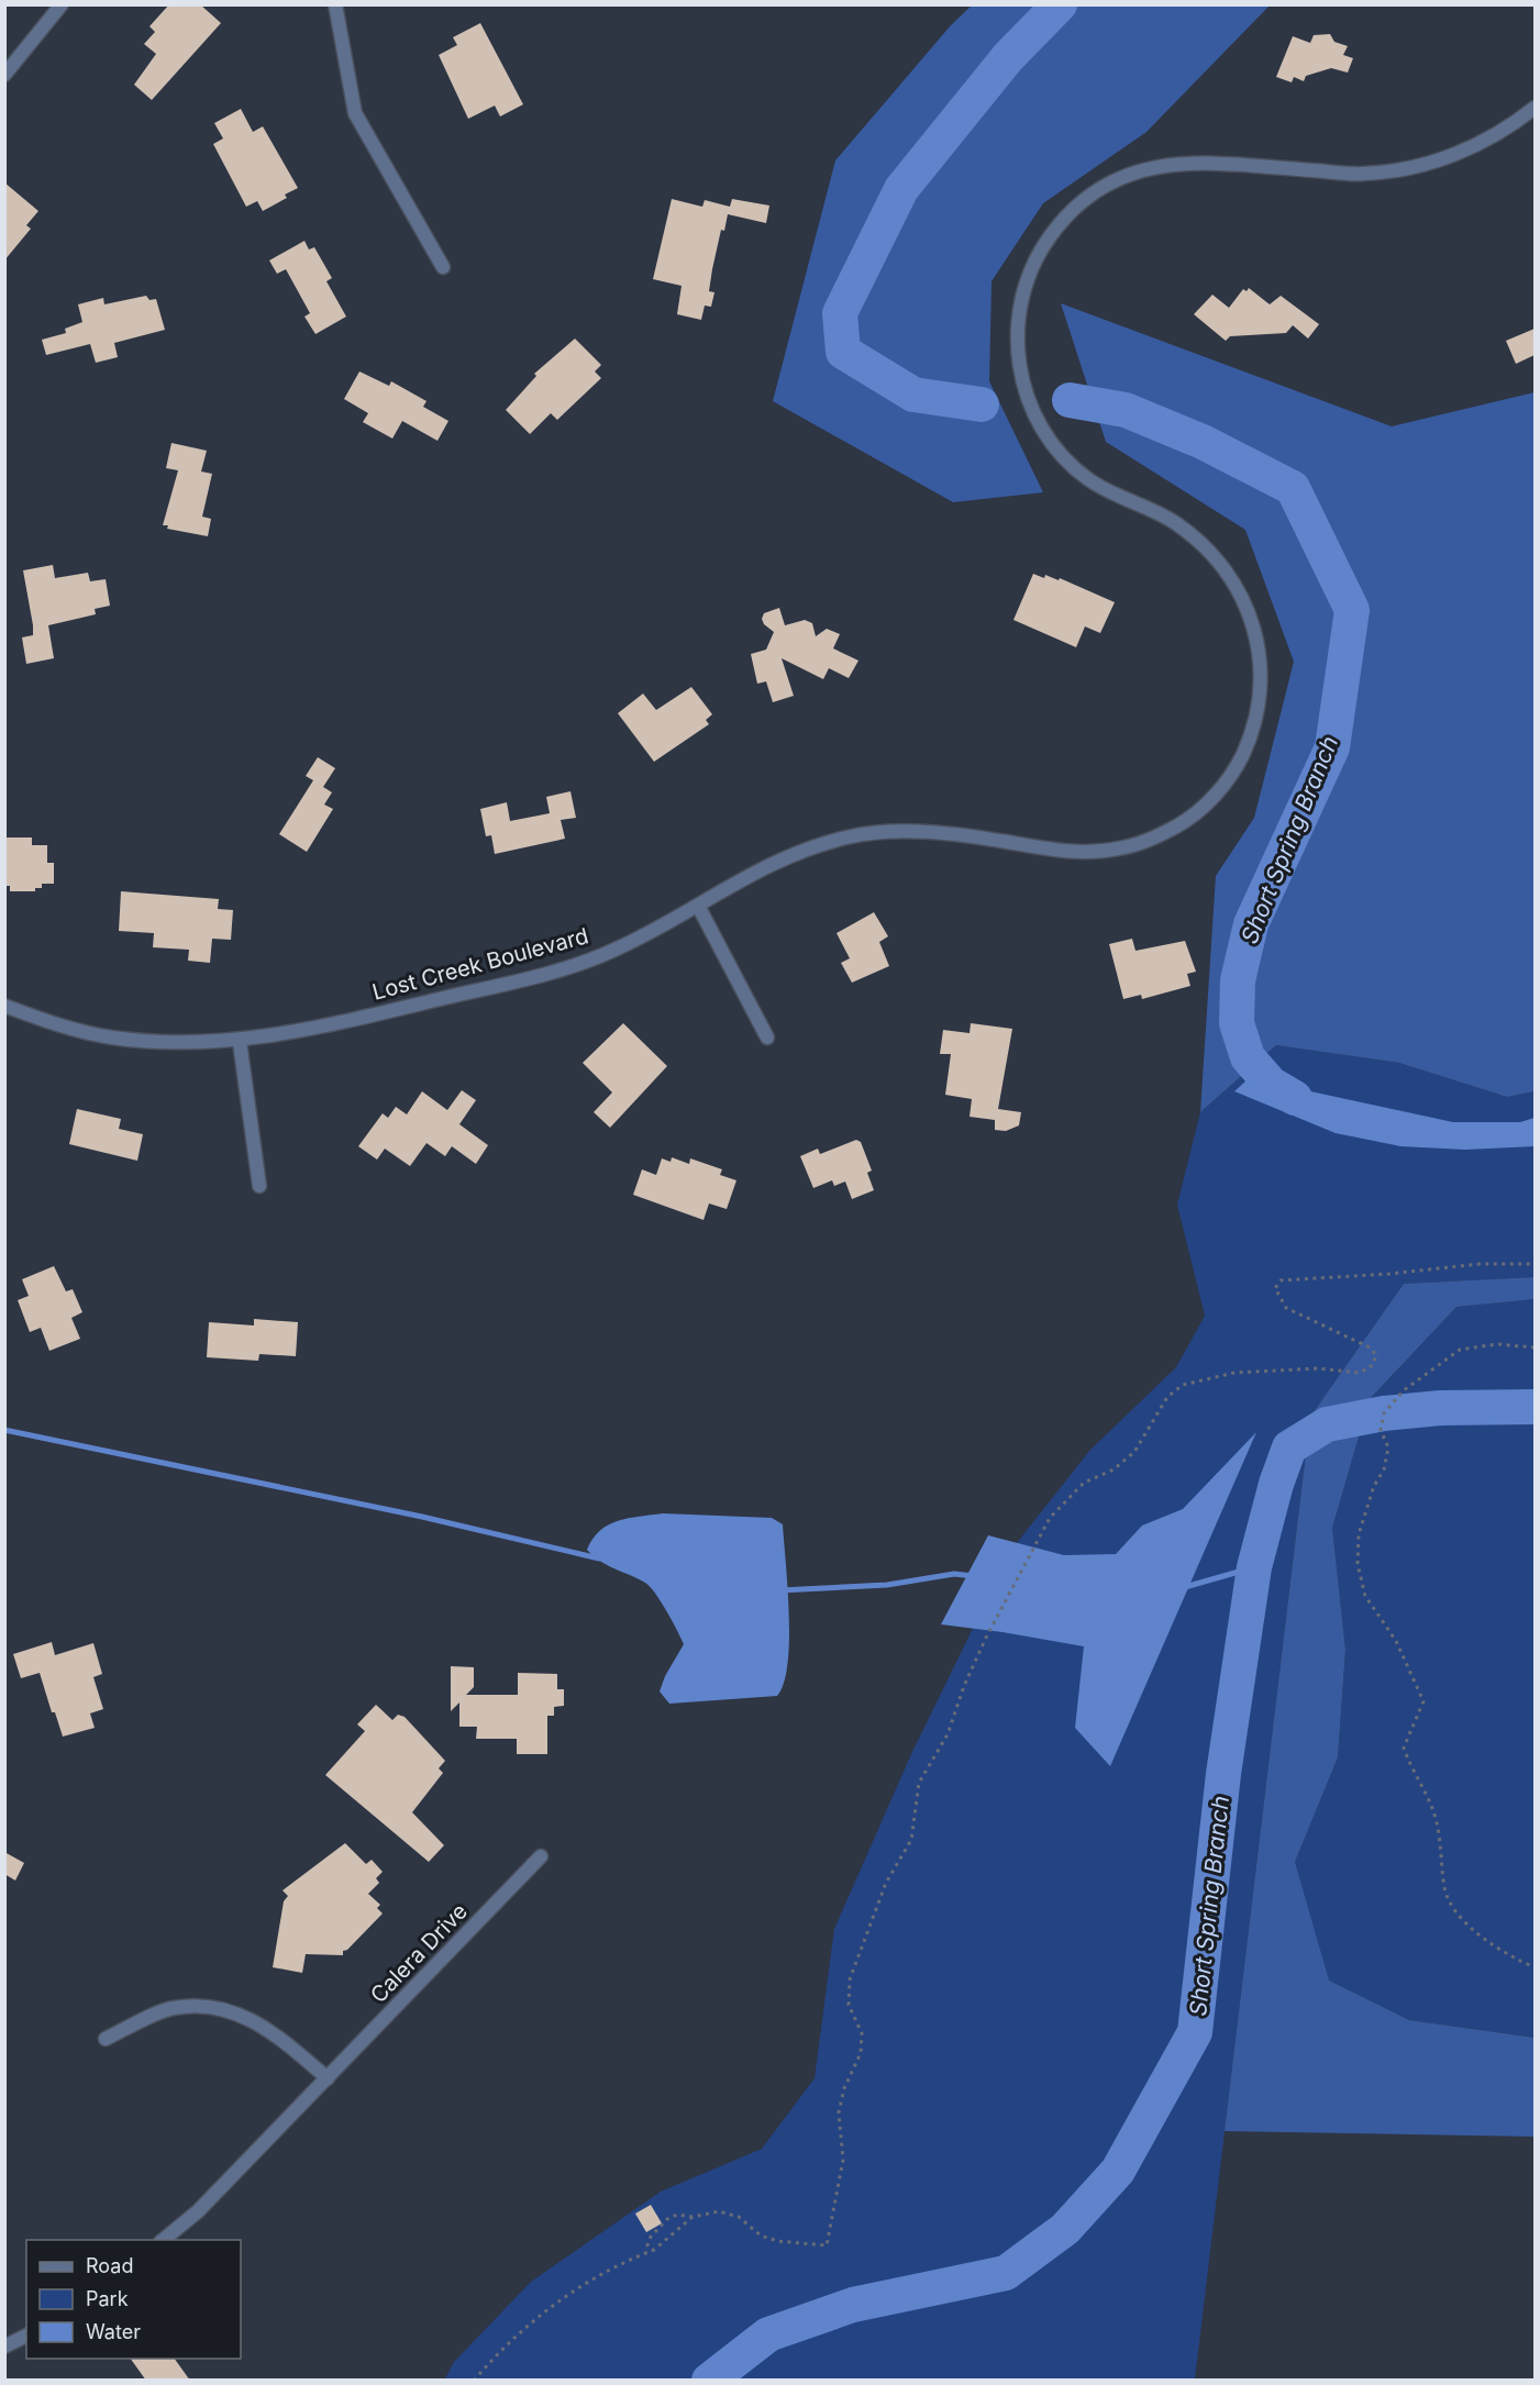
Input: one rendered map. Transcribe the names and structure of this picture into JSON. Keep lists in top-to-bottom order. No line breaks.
{"streets":{"street":["Lost Creek Boulevard","Calera Drive"]},"water":["Short Spring Branch"],"legend":["Road","Park","Water"]}
